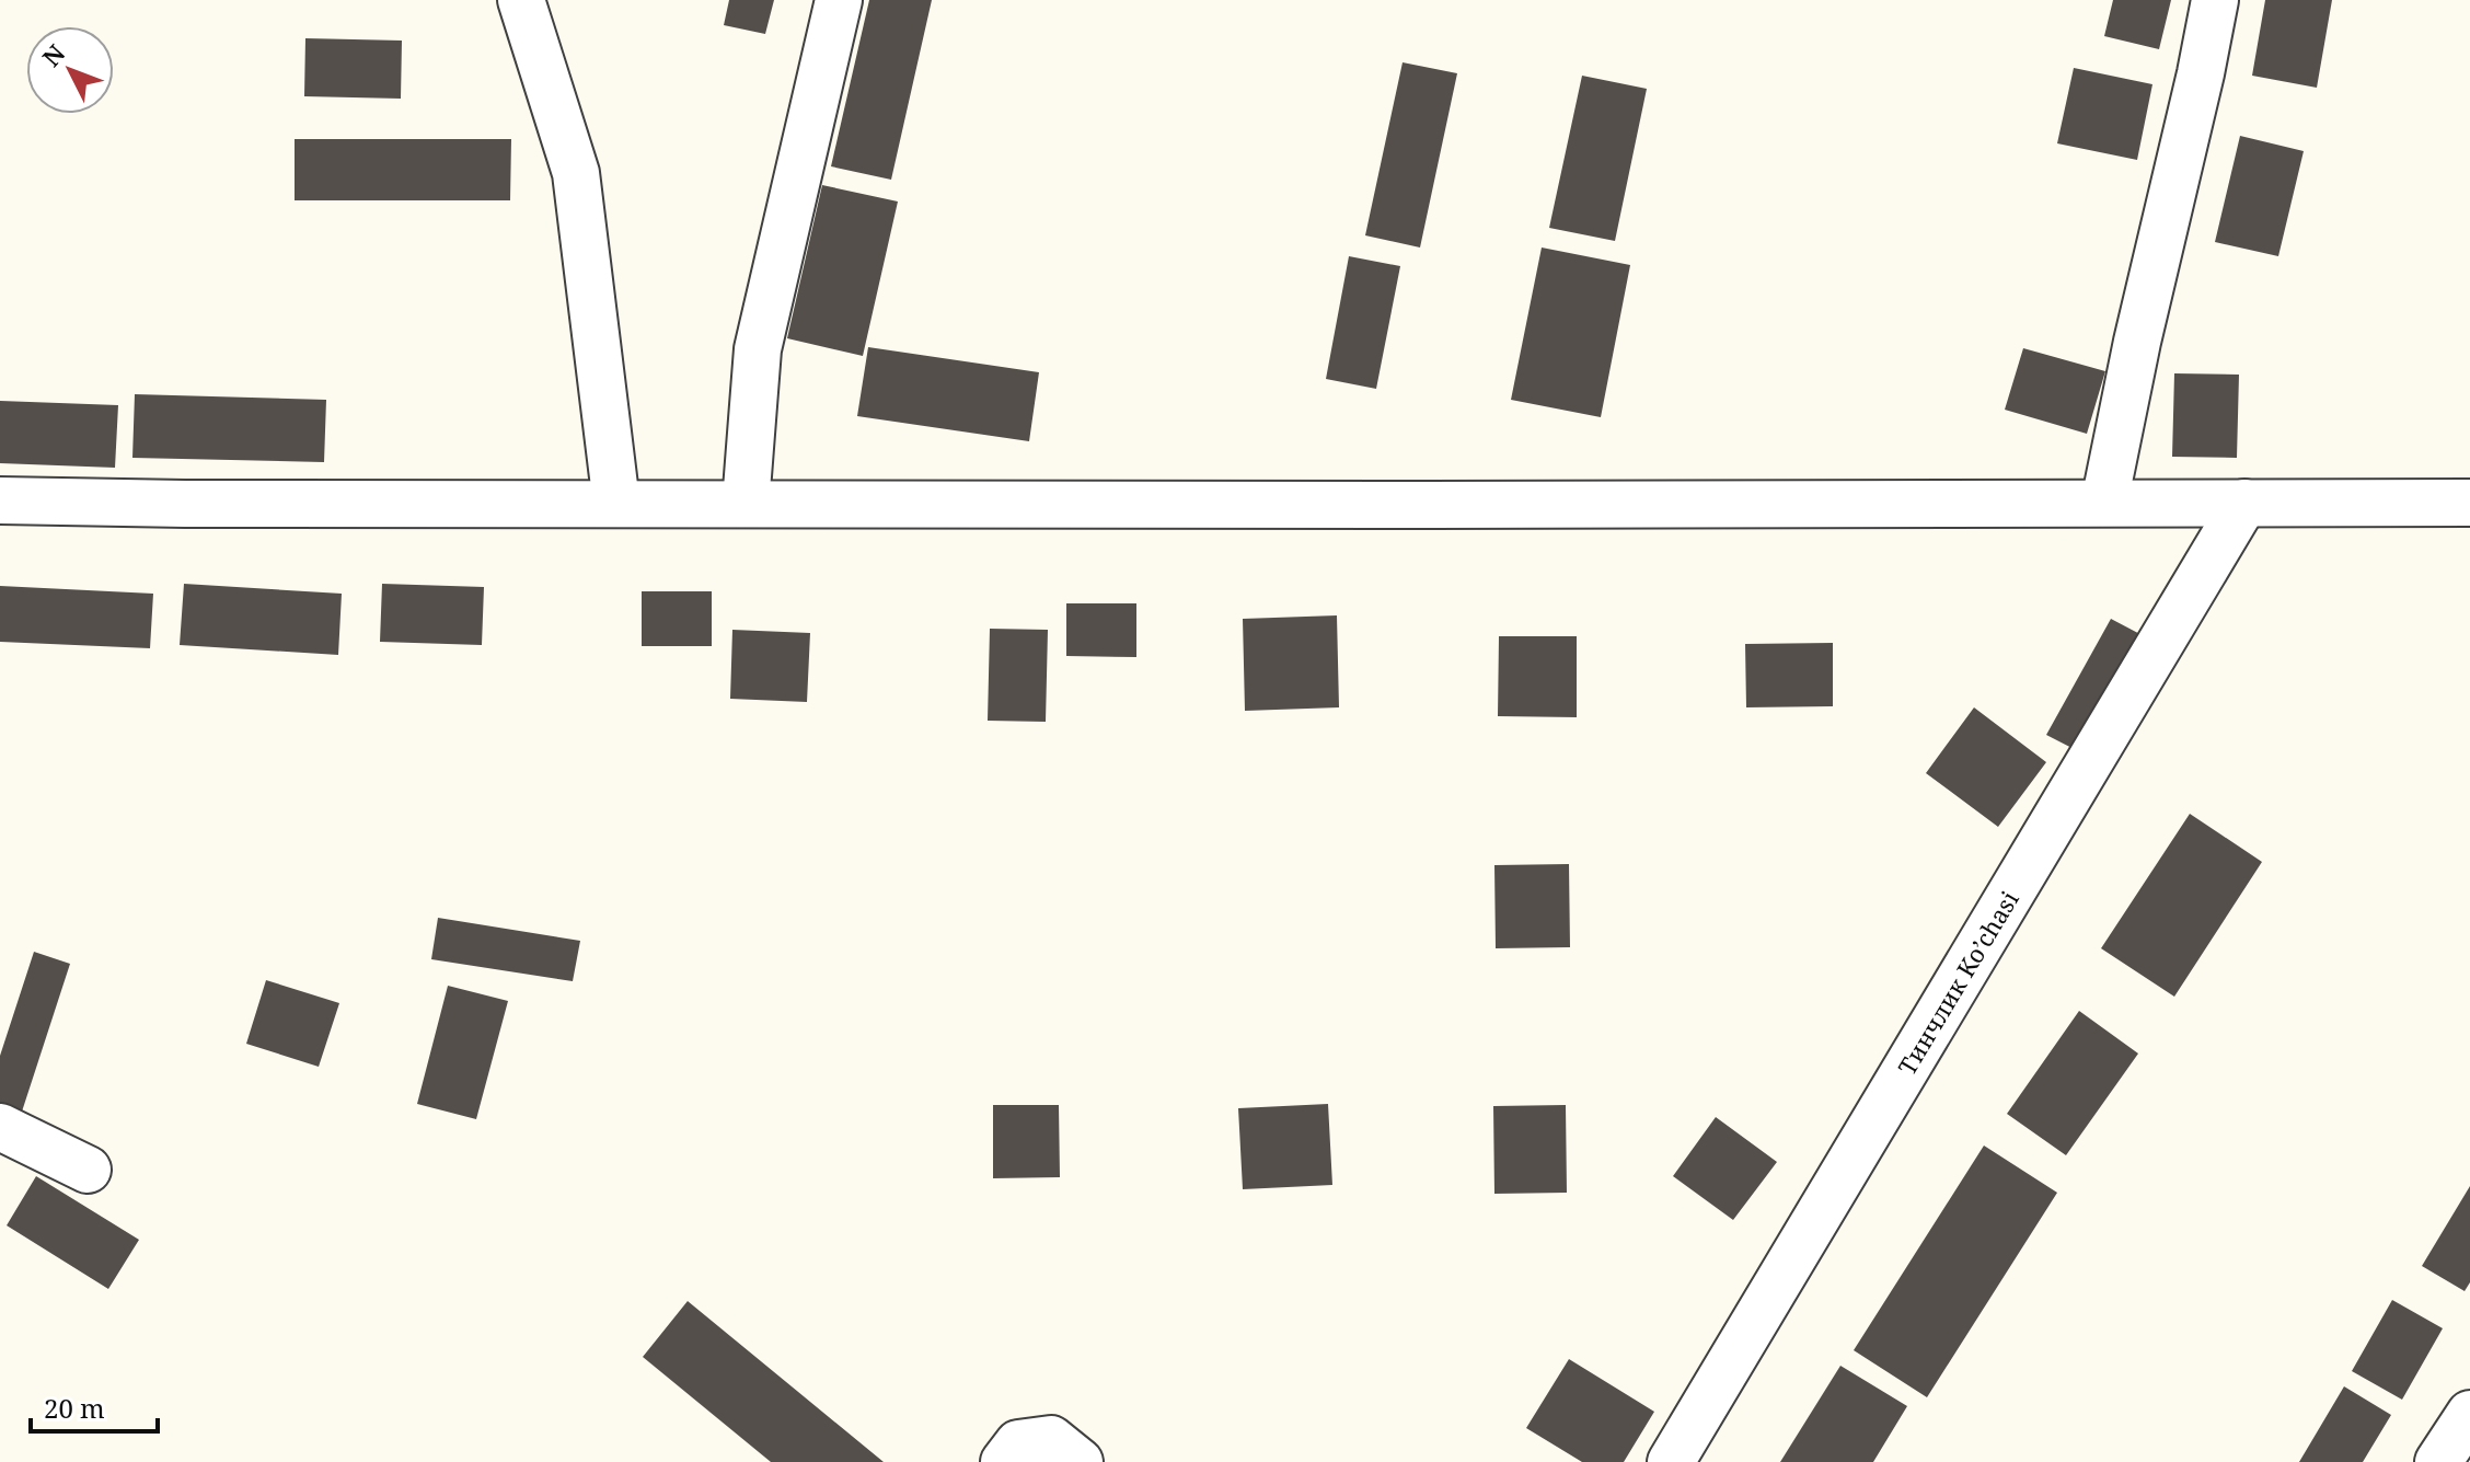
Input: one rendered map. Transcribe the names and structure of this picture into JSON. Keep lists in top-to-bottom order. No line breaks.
{"streets":{"street":["Тинчлик Ko’chasi"]},"scale_bar":"20 m","north":"top left"}
